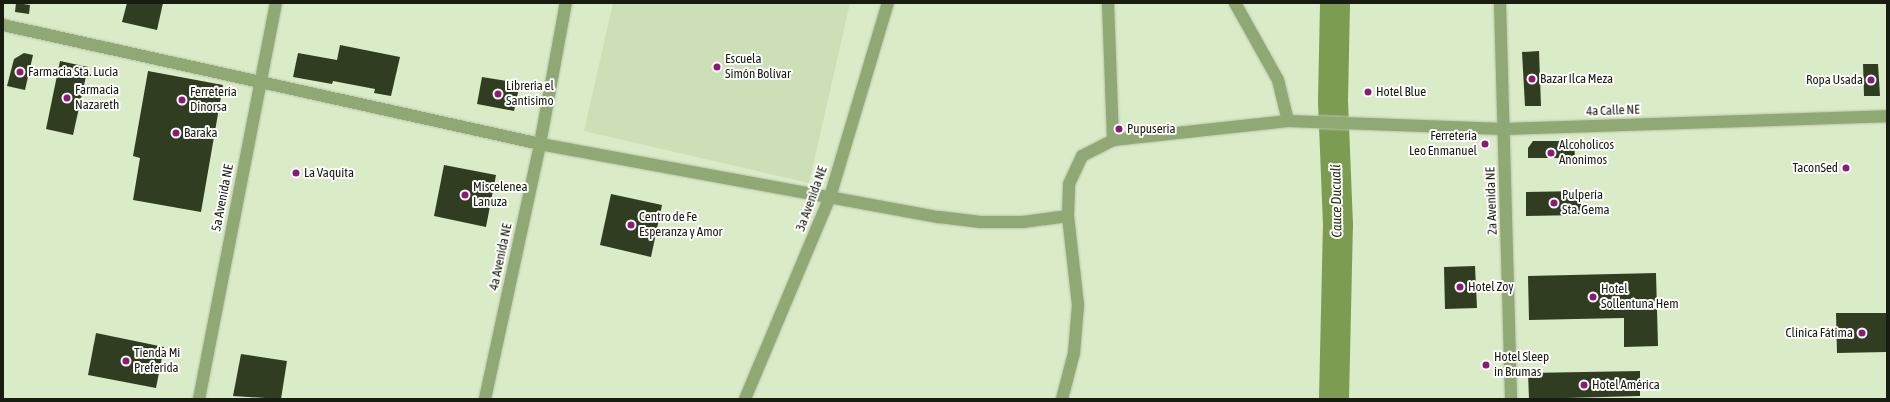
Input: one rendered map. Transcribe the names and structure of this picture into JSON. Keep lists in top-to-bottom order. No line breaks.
{"streets":{"street":["4a Calle NE","5a Avenida NE","3a Avenida NE","2a Avenida NE","4a Avenida NE"]},"crossings":[["4a Calle NE","2a Avenida NE"]],"water":["Cauce Ducualí"],"places":["Escuela Simón Bolívar","Farmacia Sta. Lucia","Bazar Ilca Meza","Ropa Usada","Hotel Blue","Libreria el Santisimo","Farmacia Nazareth","Ferretería Dinorsa","Pupuseria","Baraka","Ferretería Leo Enmanuel","Alcoholicos Anonimos","TaconSed","La Vaquita","Miscelenea Lanuza","Pulpería Sta. Gema","Centro de Fe Esperanza y Amor","Hotel Zoy","Hotel Sollentuna Hem","Clínica Fátima","Tienda Mi Preferida","Hotel Sleep in Brumas","Hotel América"]}
